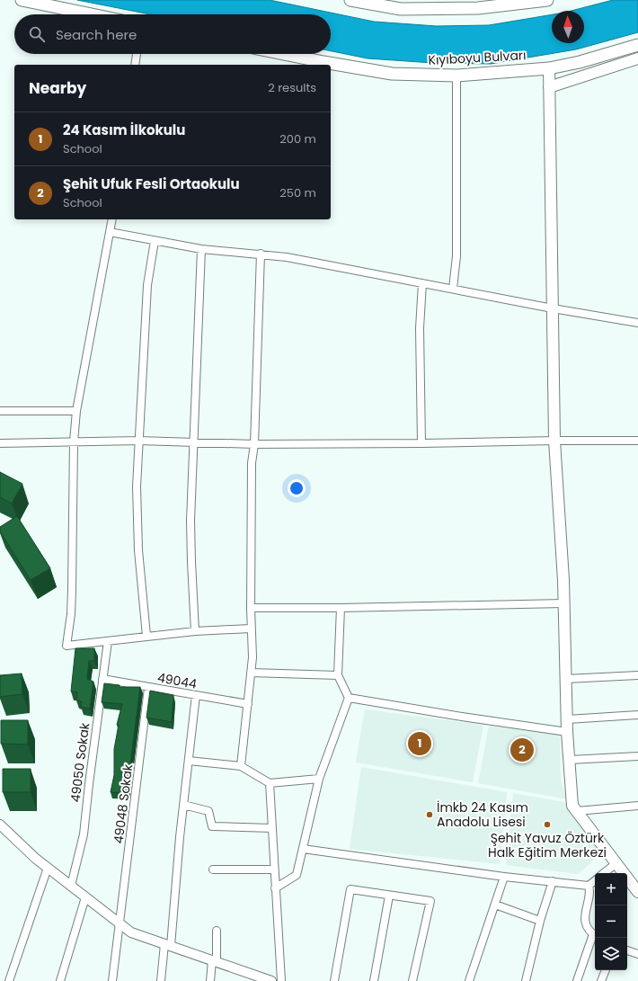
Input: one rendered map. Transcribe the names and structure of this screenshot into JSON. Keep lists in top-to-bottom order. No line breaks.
{"streets":{"main road":["Kıyıboyu Bulvarı"],"street":["49044","49050 Sokak","49048 Sokak"]},"crossings":[["49044","49050 Sokak"],["49044","49048 Sokak"]],"places":["İmkb 24 Kasım Anadolu Lisesi","Şehit Yavuz Öztürk Halk Eğitim Merkezi"],"north":"top","page":{"search":"Search here","heading":["Nearby","2 results"],"list":[{"mark":"1","name":"24 Kasım İlkokulu","note":"School","value":"200 m"},{"mark":"2","name":"Şehit Ufuk Fesli Ortaokulu","note":"School","value":"250 m"}],"pins":["1","2"],"map_buttons":["+","−"]}}
